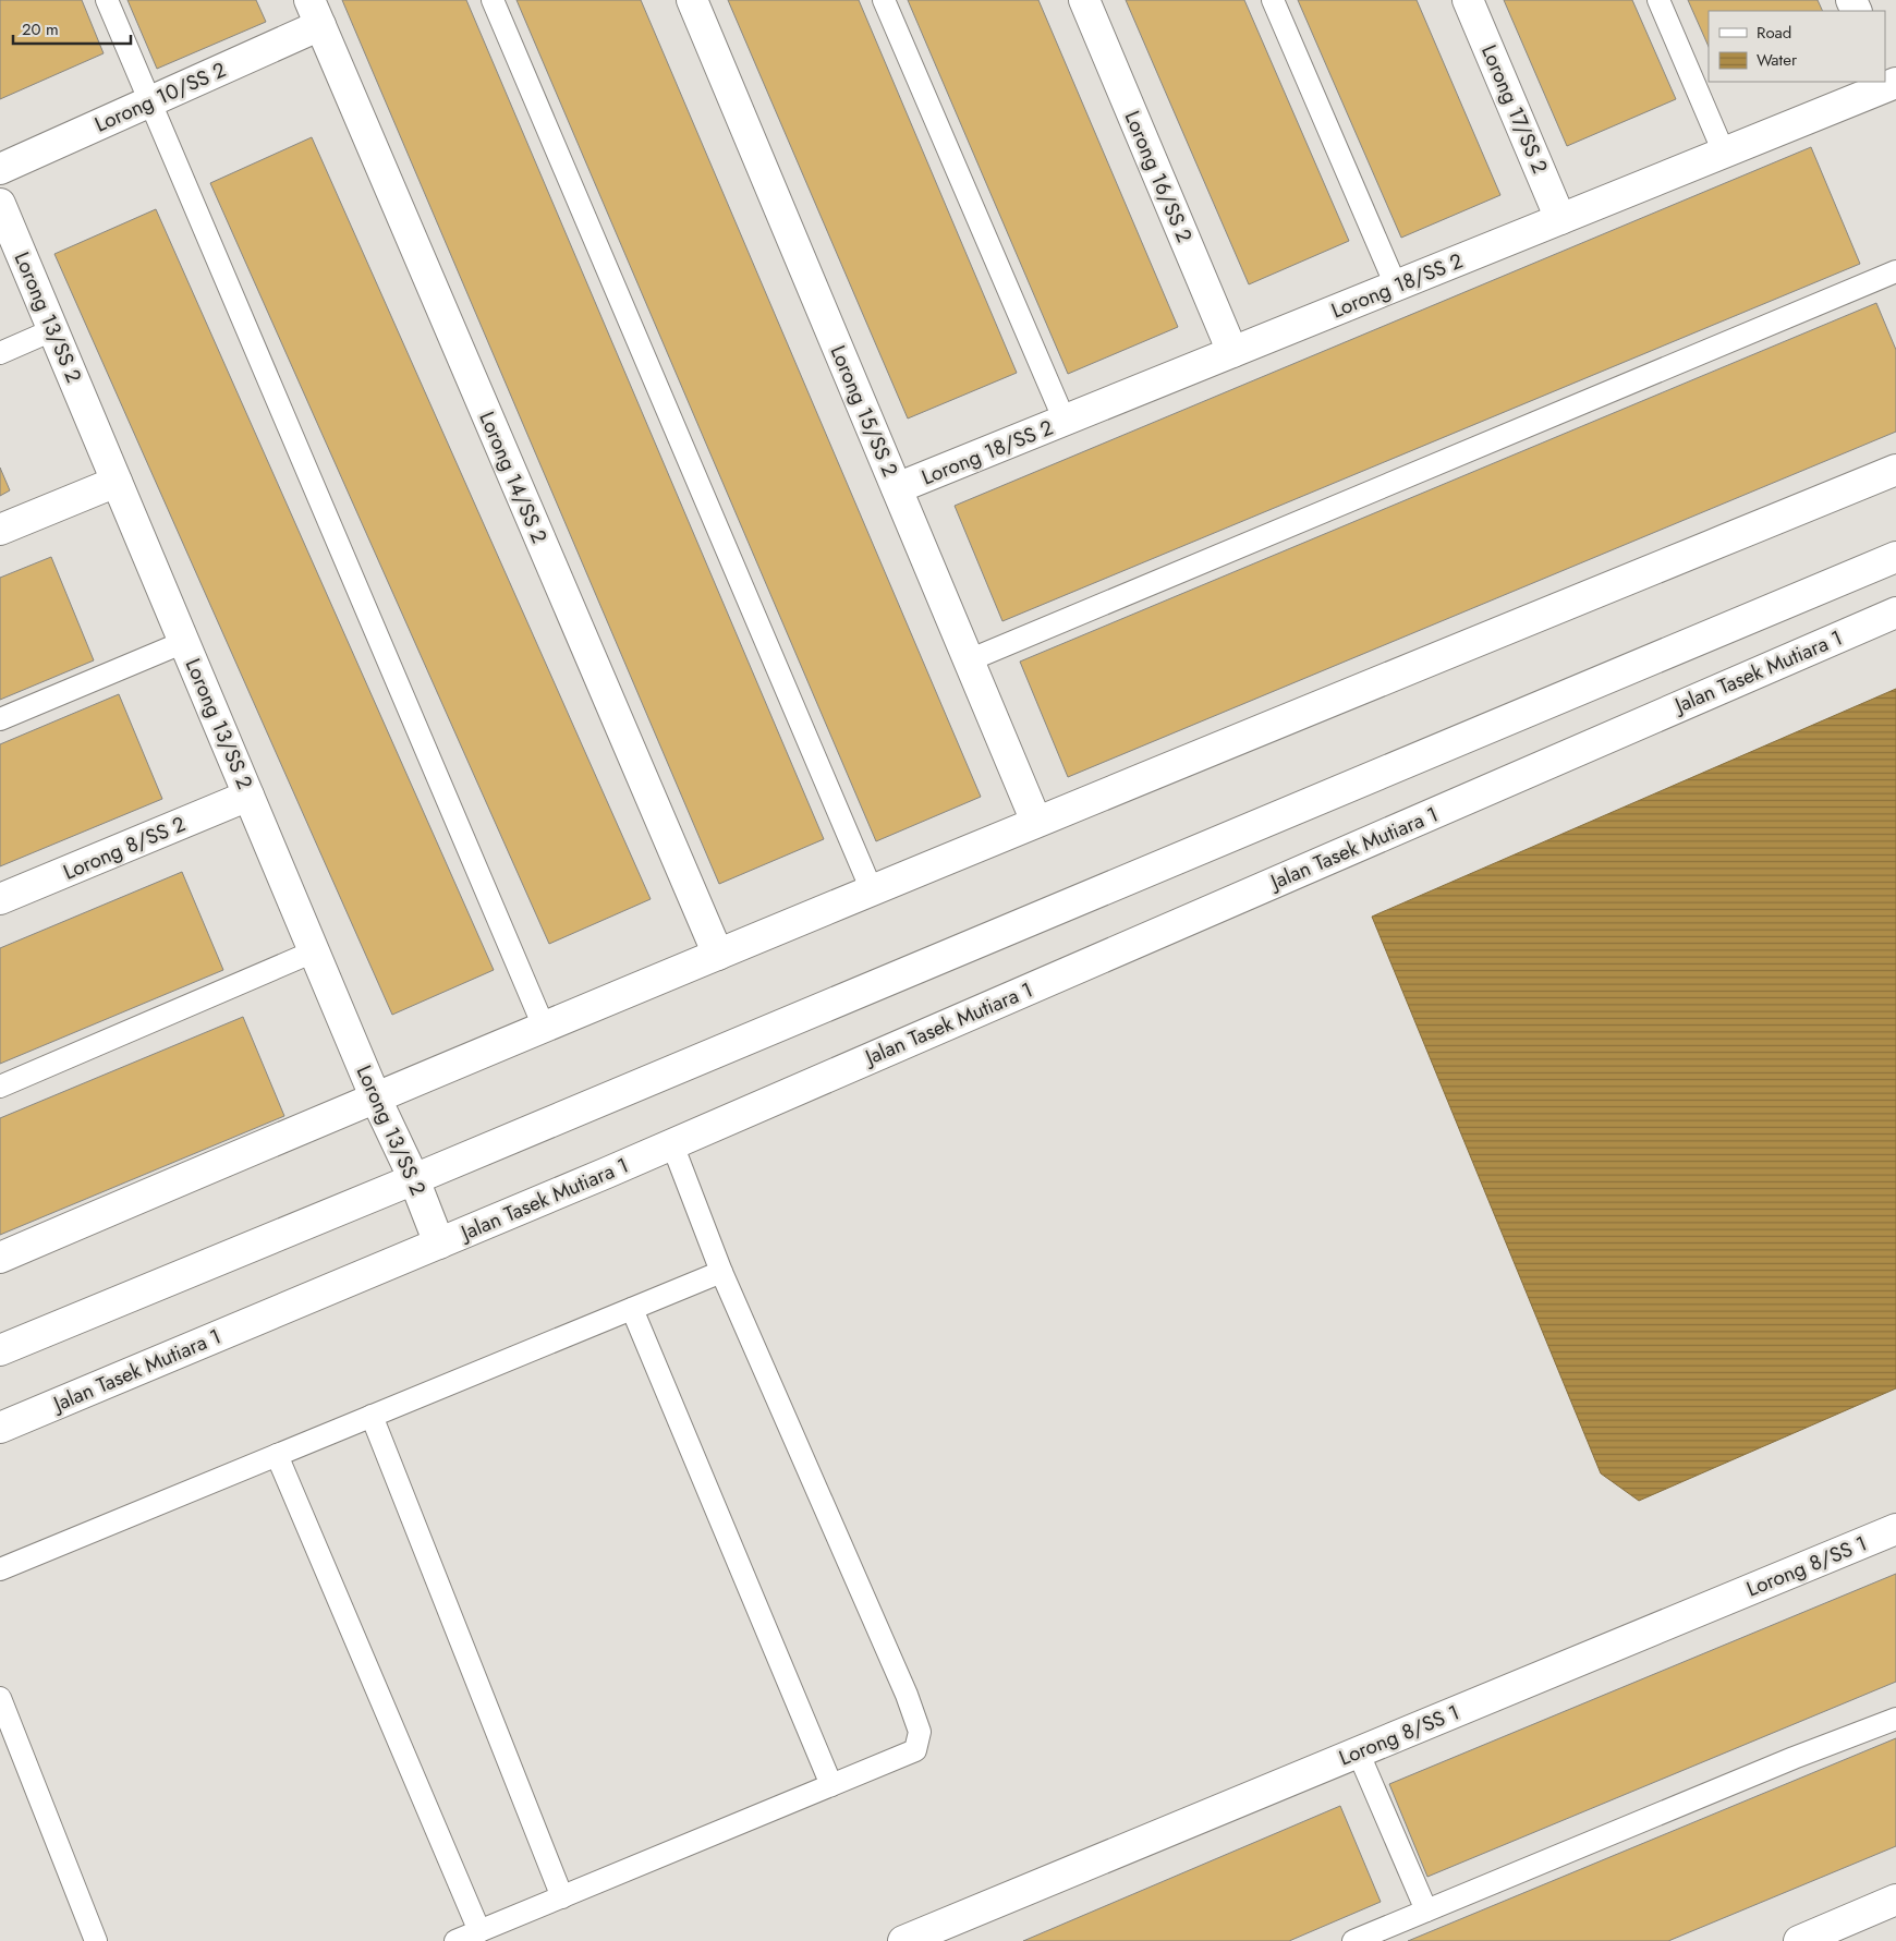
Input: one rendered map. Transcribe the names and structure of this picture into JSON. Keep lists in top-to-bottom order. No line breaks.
{"streets":{"street":["Lorong 10/SS 2","Lorong 17/SS 2","Lorong 16/SS 2","Lorong 18/SS 2","Lorong 13/SS 2","Lorong 15/SS 2","Lorong 14/SS 2","Jalan Tasek Mutiara 1","Lorong 8/SS 2","Lorong 8/SS 1"]},"crossings":[["Lorong 10/SS 2","Lorong 14/SS 2"],["Lorong 17/SS 2","Lorong 18/SS 2"],["Lorong 16/SS 2","Lorong 18/SS 2"],["Lorong 18/SS 2","Lorong 15/SS 2"],["Lorong 13/SS 2","Jalan Tasek Mutiara 1"],["Lorong 13/SS 2","Lorong 8/SS 2"]],"legend":["Road","Water"],"scale_bar":"20 m"}
